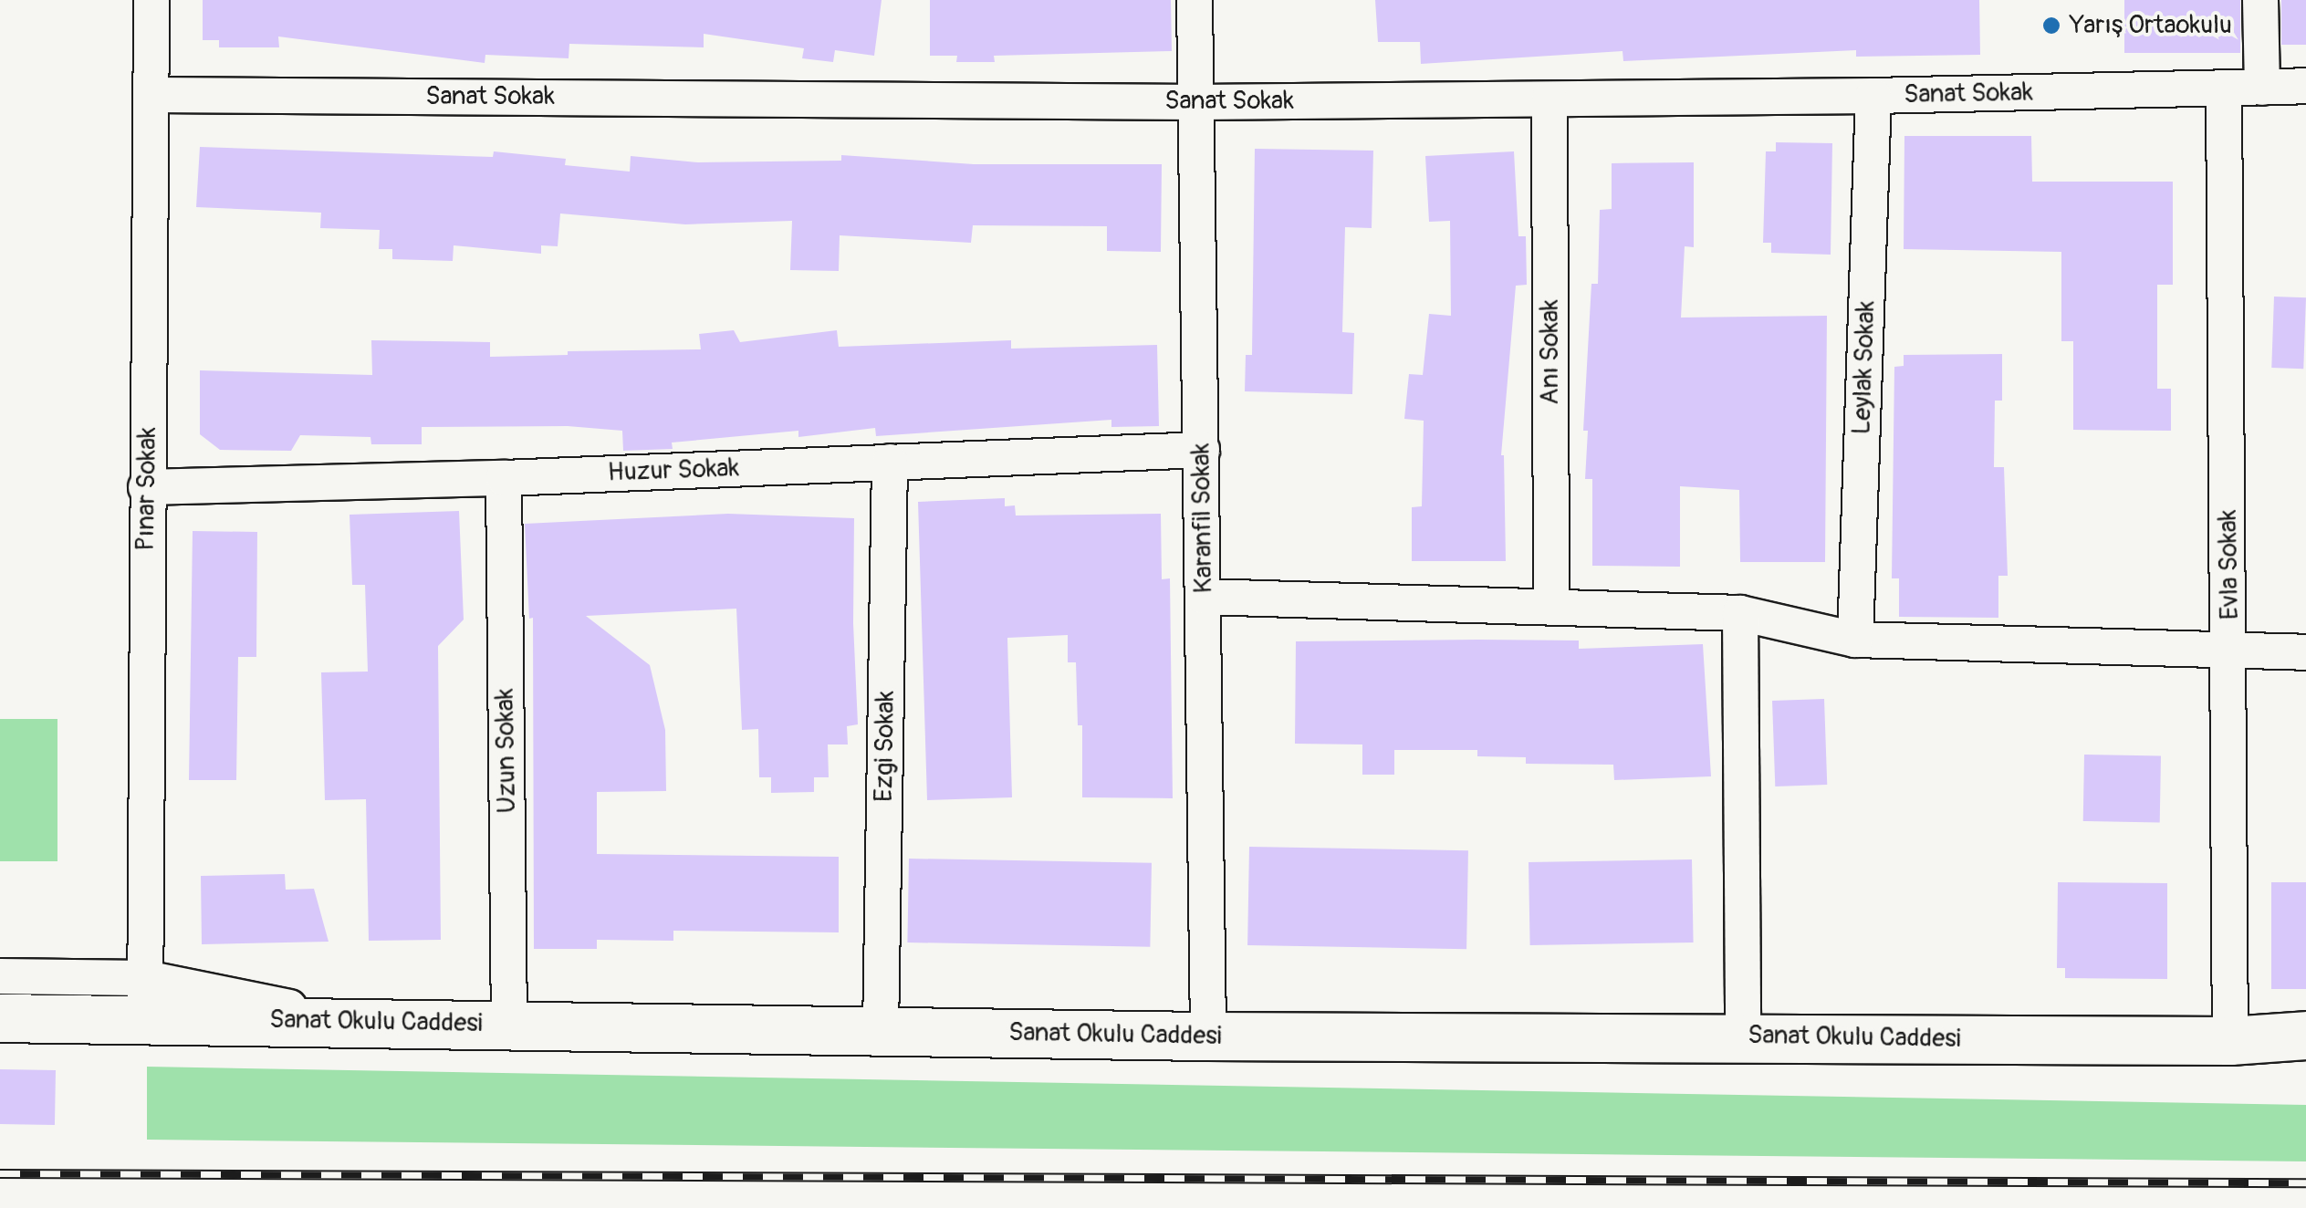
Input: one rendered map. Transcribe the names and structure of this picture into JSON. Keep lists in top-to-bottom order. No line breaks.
{"streets":{"main road":["Sanat Okulu Caddesi"],"street":["Sanat Sokak","Anı Sokak","Leylak Sokak","Huzur Sokak","Pınar Sokak","Karanfil Sokak","Evla Sokak","Ezgi Sokak","Uzun Sokak"]},"crossings":[["Sanat Sokak","Anı Sokak"],["Sanat Sokak","Leylak Sokak"],["Sanat Sokak","Pınar Sokak"],["Sanat Sokak","Karanfil Sokak"],["Sanat Sokak","Evla Sokak"],["Huzur Sokak","Pınar Sokak"],["Huzur Sokak","Karanfil Sokak"],["Huzur Sokak","Ezgi Sokak"],["Huzur Sokak","Uzun Sokak"],["Pınar Sokak","Sanat Okulu Caddesi"],["Karanfil Sokak","Sanat Okulu Caddesi"],["Evla Sokak","Sanat Okulu Caddesi"],["Ezgi Sokak","Sanat Okulu Caddesi"],["Uzun Sokak","Sanat Okulu Caddesi"]],"places":["Yarış Ortaokulu"]}
